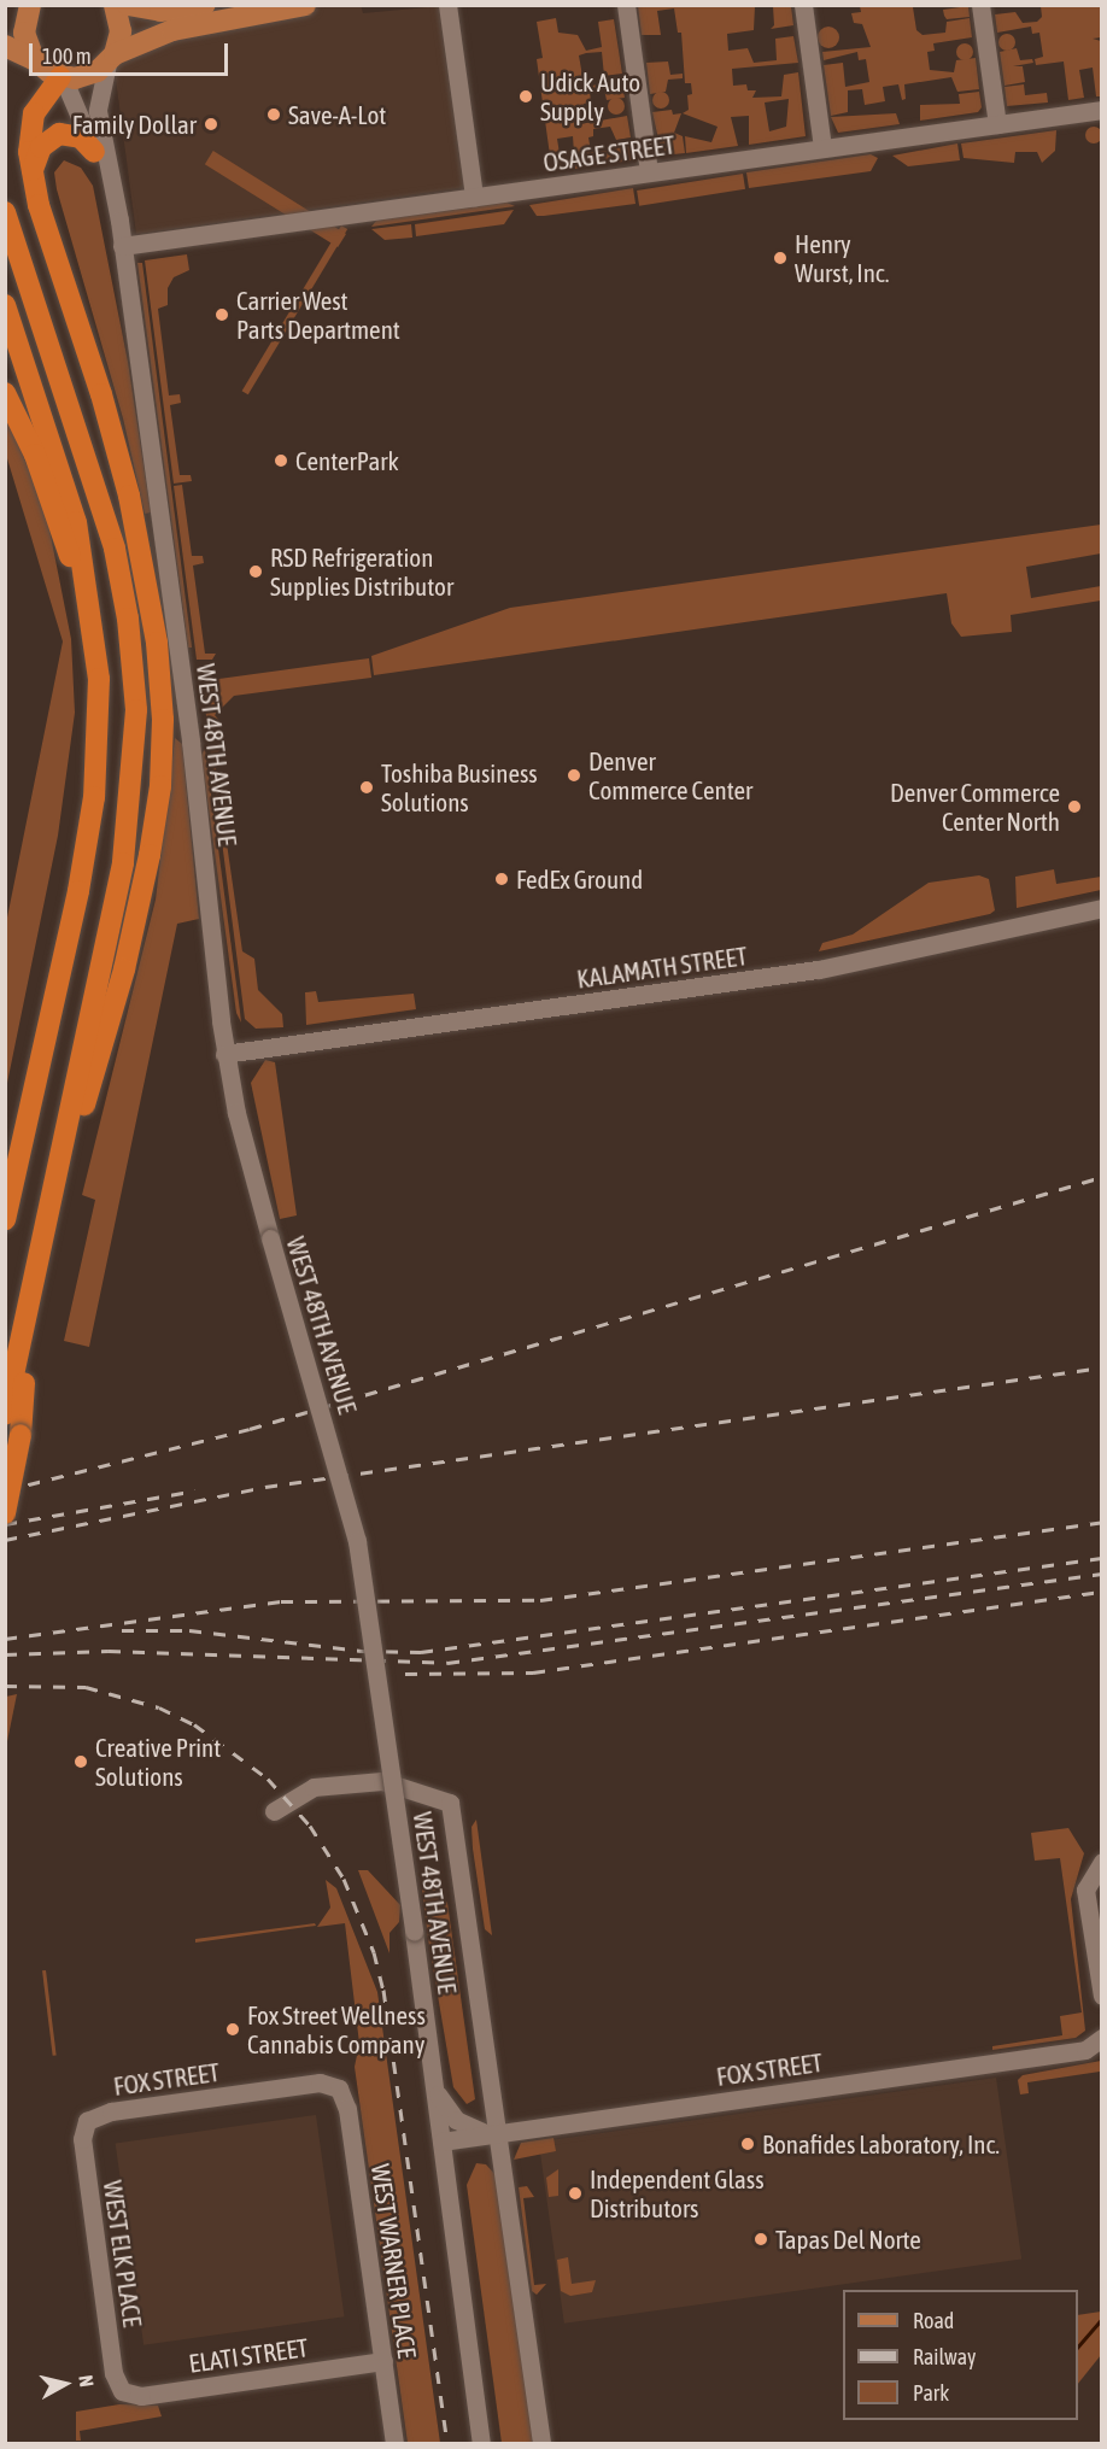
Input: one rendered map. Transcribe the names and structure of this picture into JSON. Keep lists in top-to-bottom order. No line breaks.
{"streets":{"street":["OSAGE STREET","WEST 48TH AVENUE","KALAMATH STREET","FOX STREET","WEST ELK PLACE","WEST WARNER PLACE","ELATI STREET"]},"crossings":[["OSAGE STREET","WEST 48TH AVENUE"],["WEST 48TH AVENUE","KALAMATH STREET"],["WEST 48TH AVENUE","FOX STREET"],["FOX STREET","WEST ELK PLACE"],["FOX STREET","WEST WARNER PLACE"],["WEST ELK PLACE","ELATI STREET"],["WEST WARNER PLACE","ELATI STREET"]],"places":["Udick Auto Supply","Save-A-Lot","Family Dollar","Henry Wurst, Inc.","Carrier West Parts Department","CenterPark","RSD Refrigeration Supplies Distributor","Denver Commerce Center","Toshiba Business Solutions","Denver Commerce Center North","FedEx Ground","Creative Print Solutions","Fox Street Wellness Cannabis Company","Bonafides Laboratory, Inc.","Independent Glass Distributors","Tapas Del Norte"],"legend":["Road","Railway","Park"],"scale_bar":"100 m","north":"right"}
